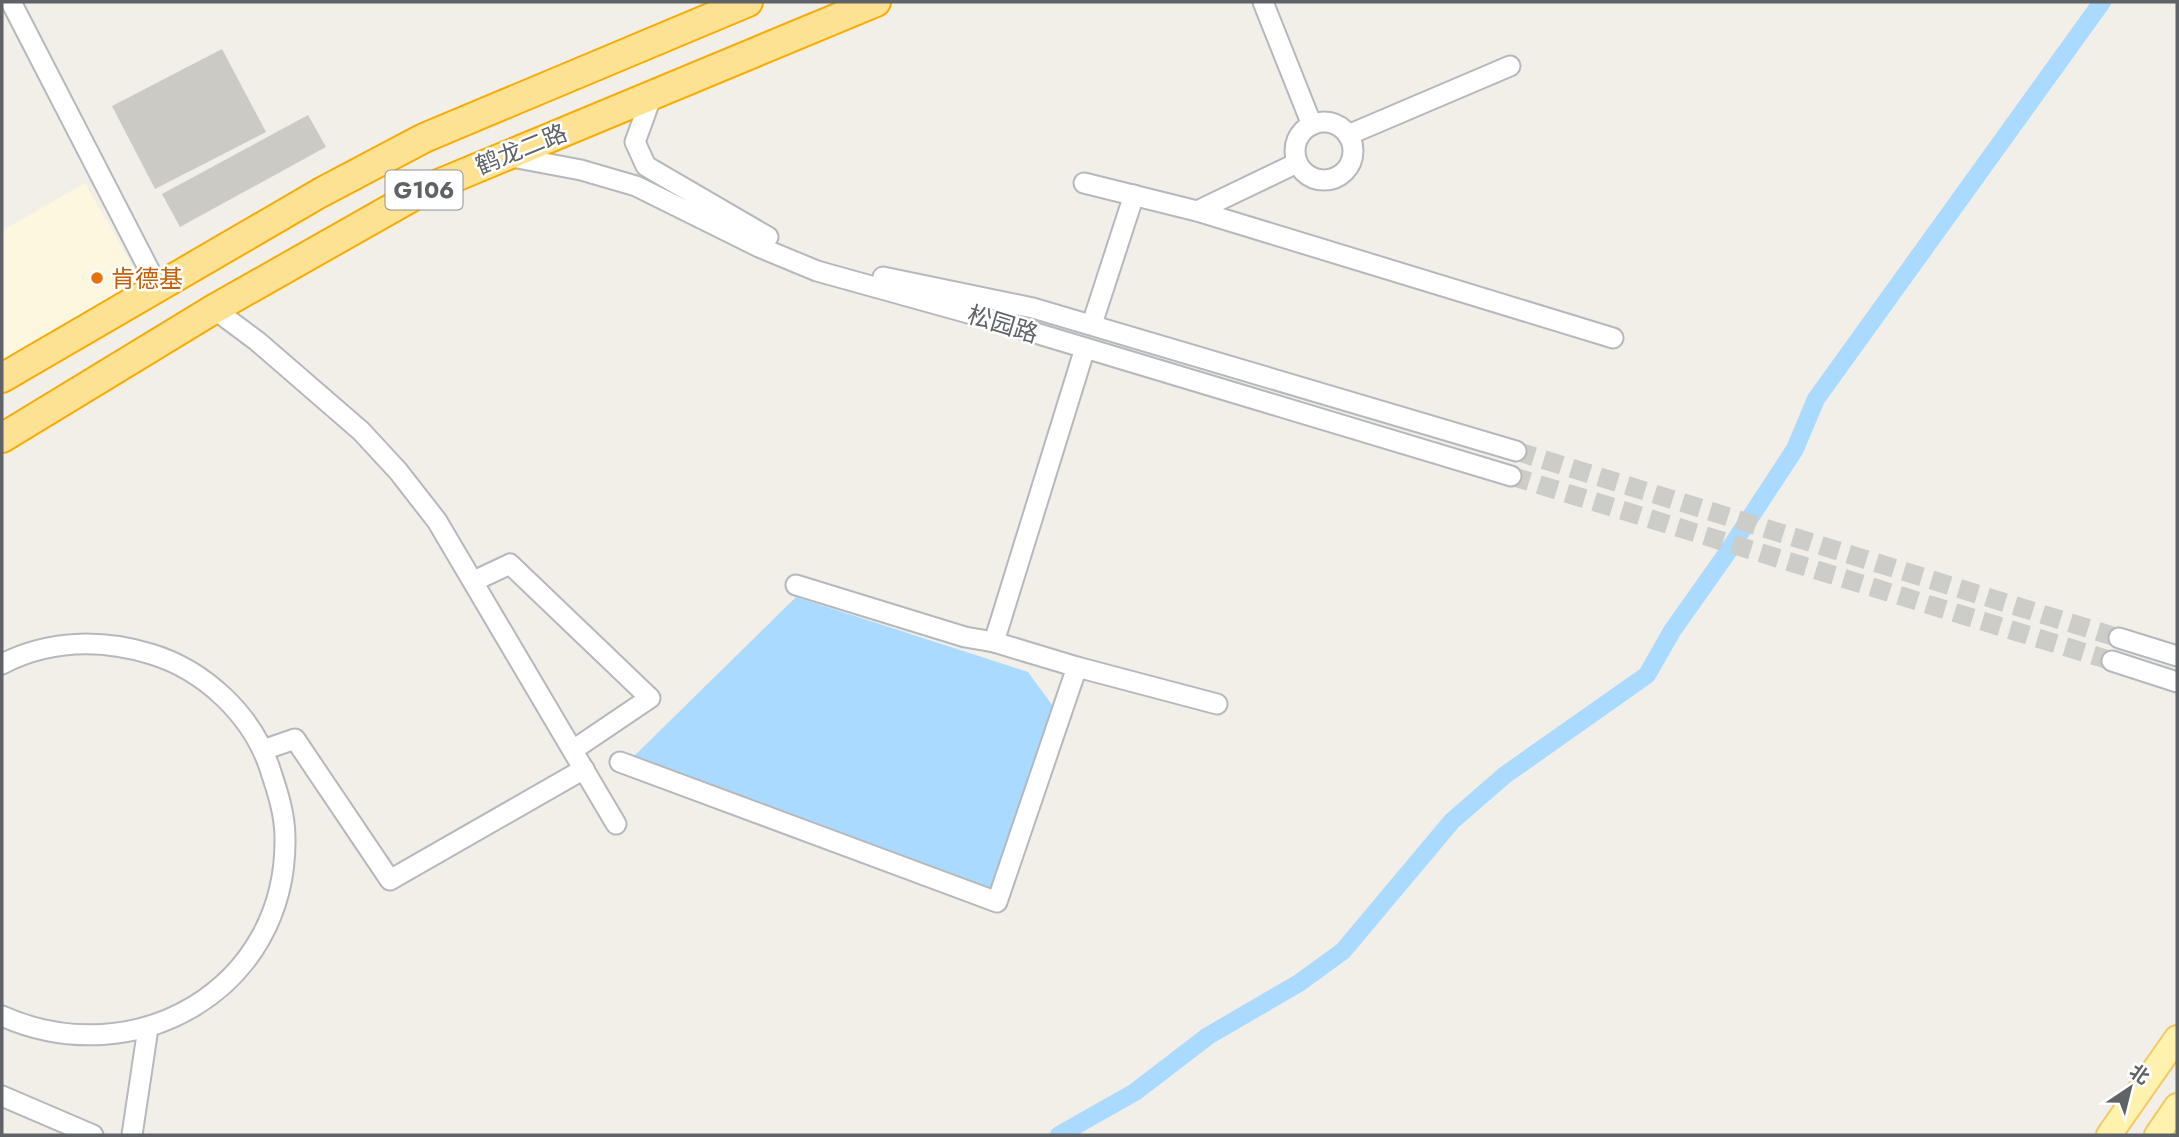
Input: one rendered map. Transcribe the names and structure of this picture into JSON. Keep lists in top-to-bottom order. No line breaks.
{"streets":{"highway":["鹤龙二路","G106"],"street":["松园路"]},"crossings":[["鹤龙二路","松园路"]],"places":["肯德基"],"north":"top right"}
